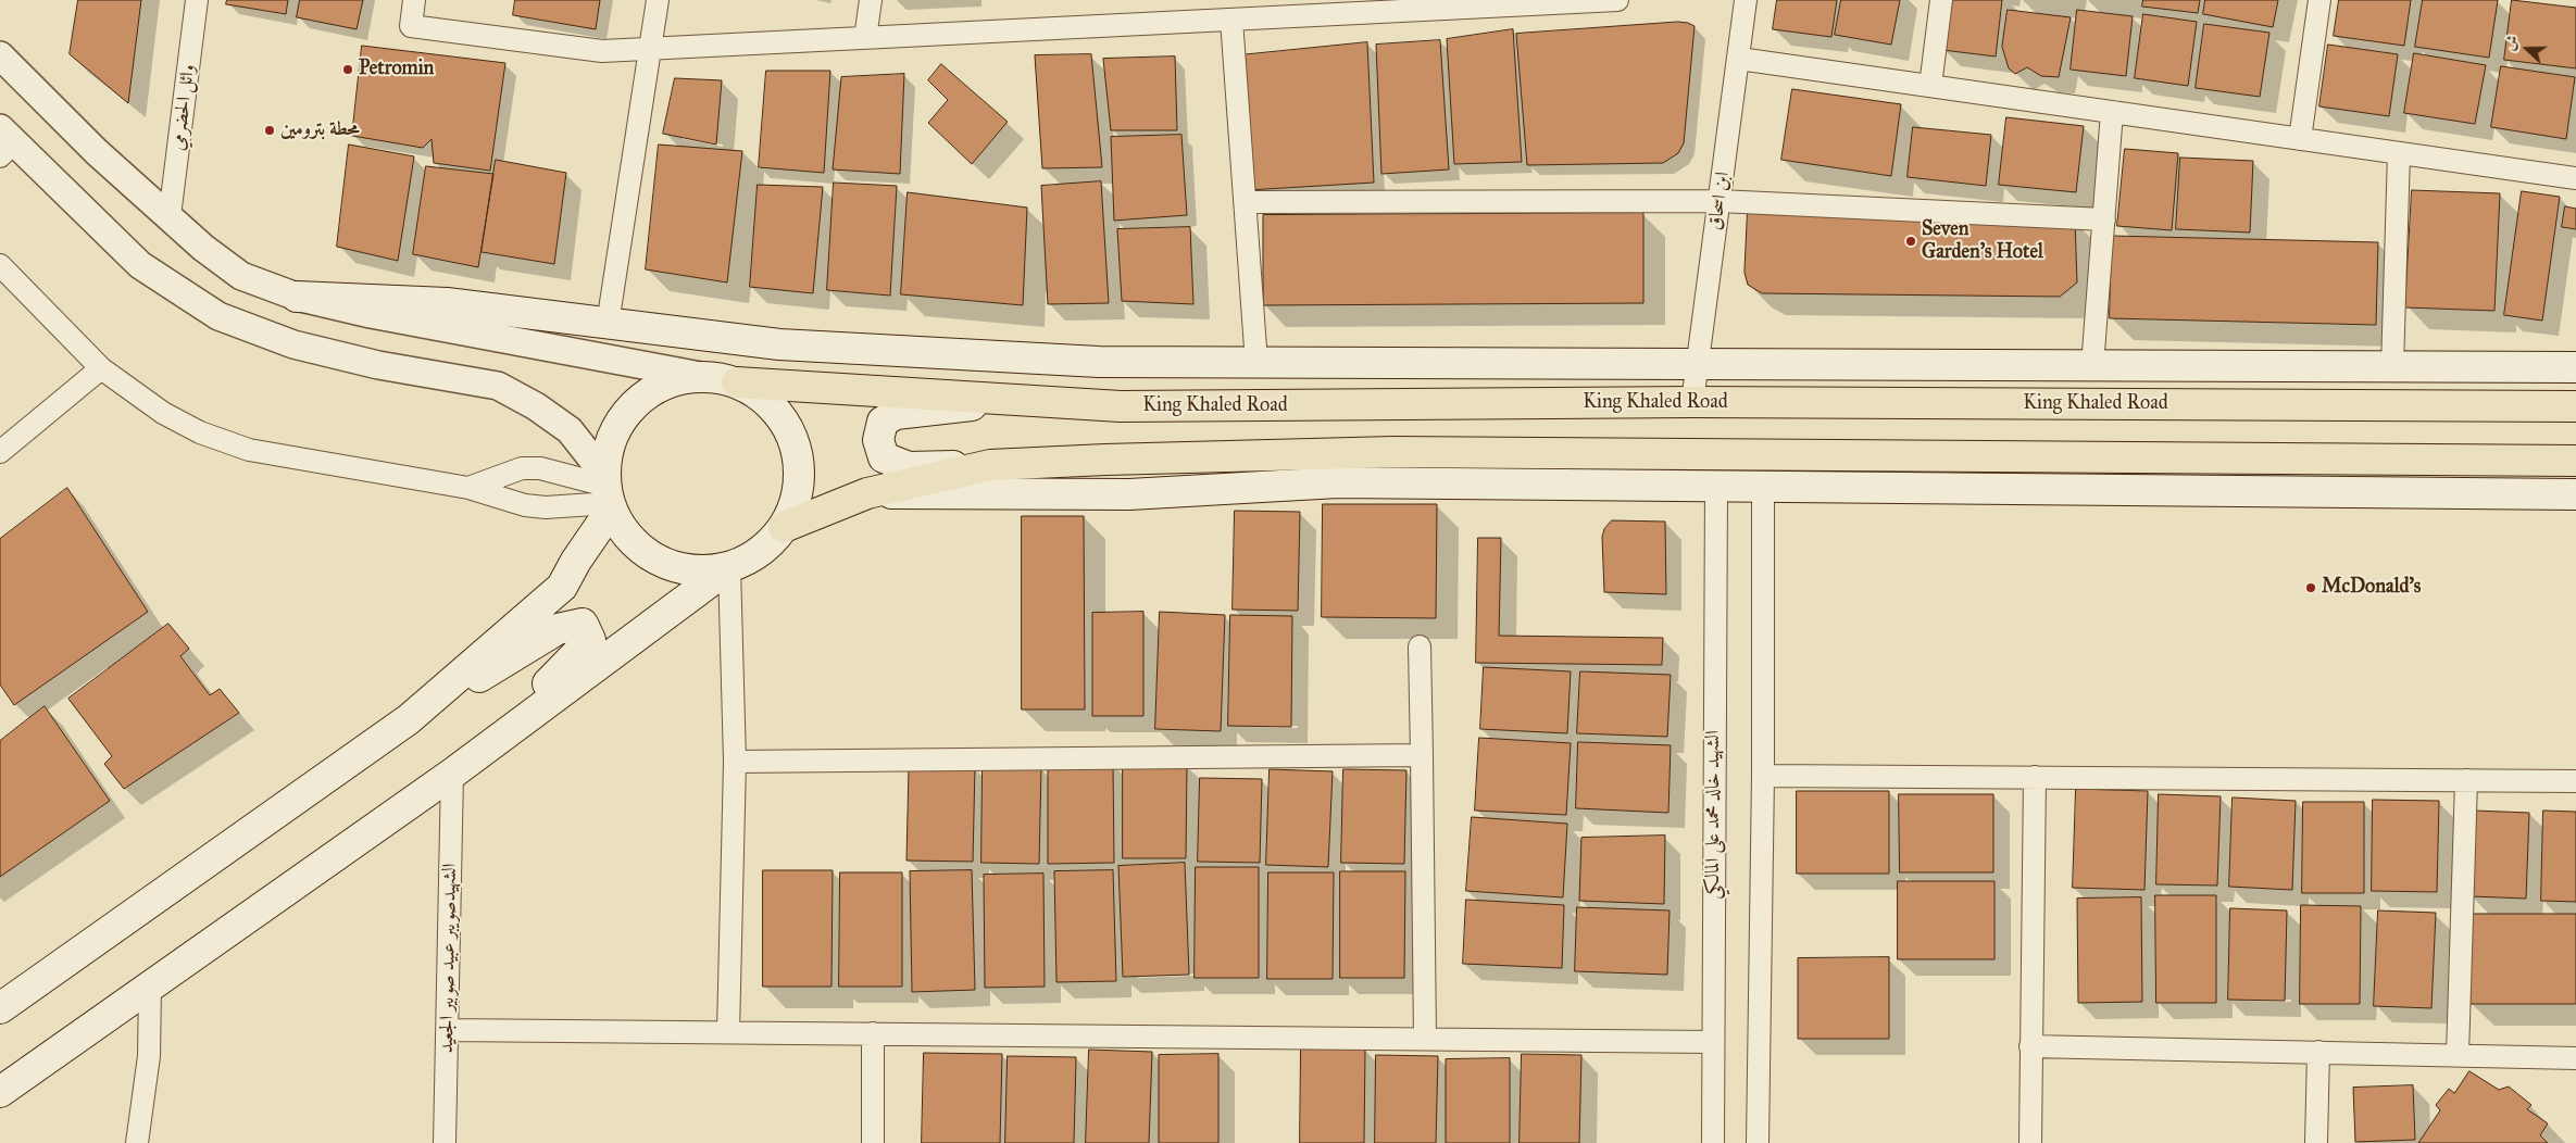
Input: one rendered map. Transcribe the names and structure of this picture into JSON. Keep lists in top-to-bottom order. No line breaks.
{"streets":{"main road":["King Khaled Road"],"street":["وائل الحضرمي","ابن اسحاق","الشهيد خالد محمد على المالكي","الشهيدصويبر عبيد صوبير الجعيد"]},"crossings":[["ابن اسحاق","King Khaled Road"]],"places":["Petromin","محطة بترومين","Seven Garden's Hotel","McDonald's"],"north":"left"}
